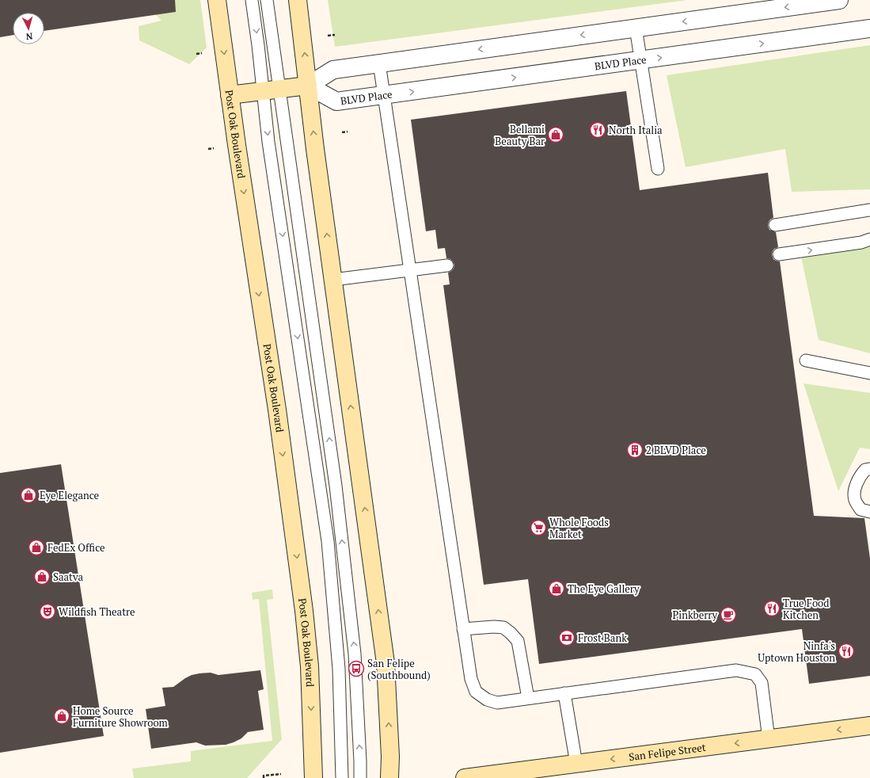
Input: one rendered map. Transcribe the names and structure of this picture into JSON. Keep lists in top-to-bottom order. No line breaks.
{"streets":{"main road":["Post Oak Boulevard","San Felipe Street"],"street":["BLVD Place"]},"one_way":["San Felipe Street"],"places":{"restaurant":["North Italia","True Food Kitchen","Ninfa's Uptown Houston"],"shop":["Bellami Beauty Bar","Eye Elegance","FedEx Office","Saatva","The Eye Gallery","Home Source Furniture Showroom"],"building":["2 BLVD Place"],"supermarket":["Whole Foods Market"],"theatre":["Wildfish Theatre"],"cafe":["Pinkberry"],"bank":["Frost Bank"],"bus stop":["San Felipe (Southbound)"]},"north":"bottom"}
